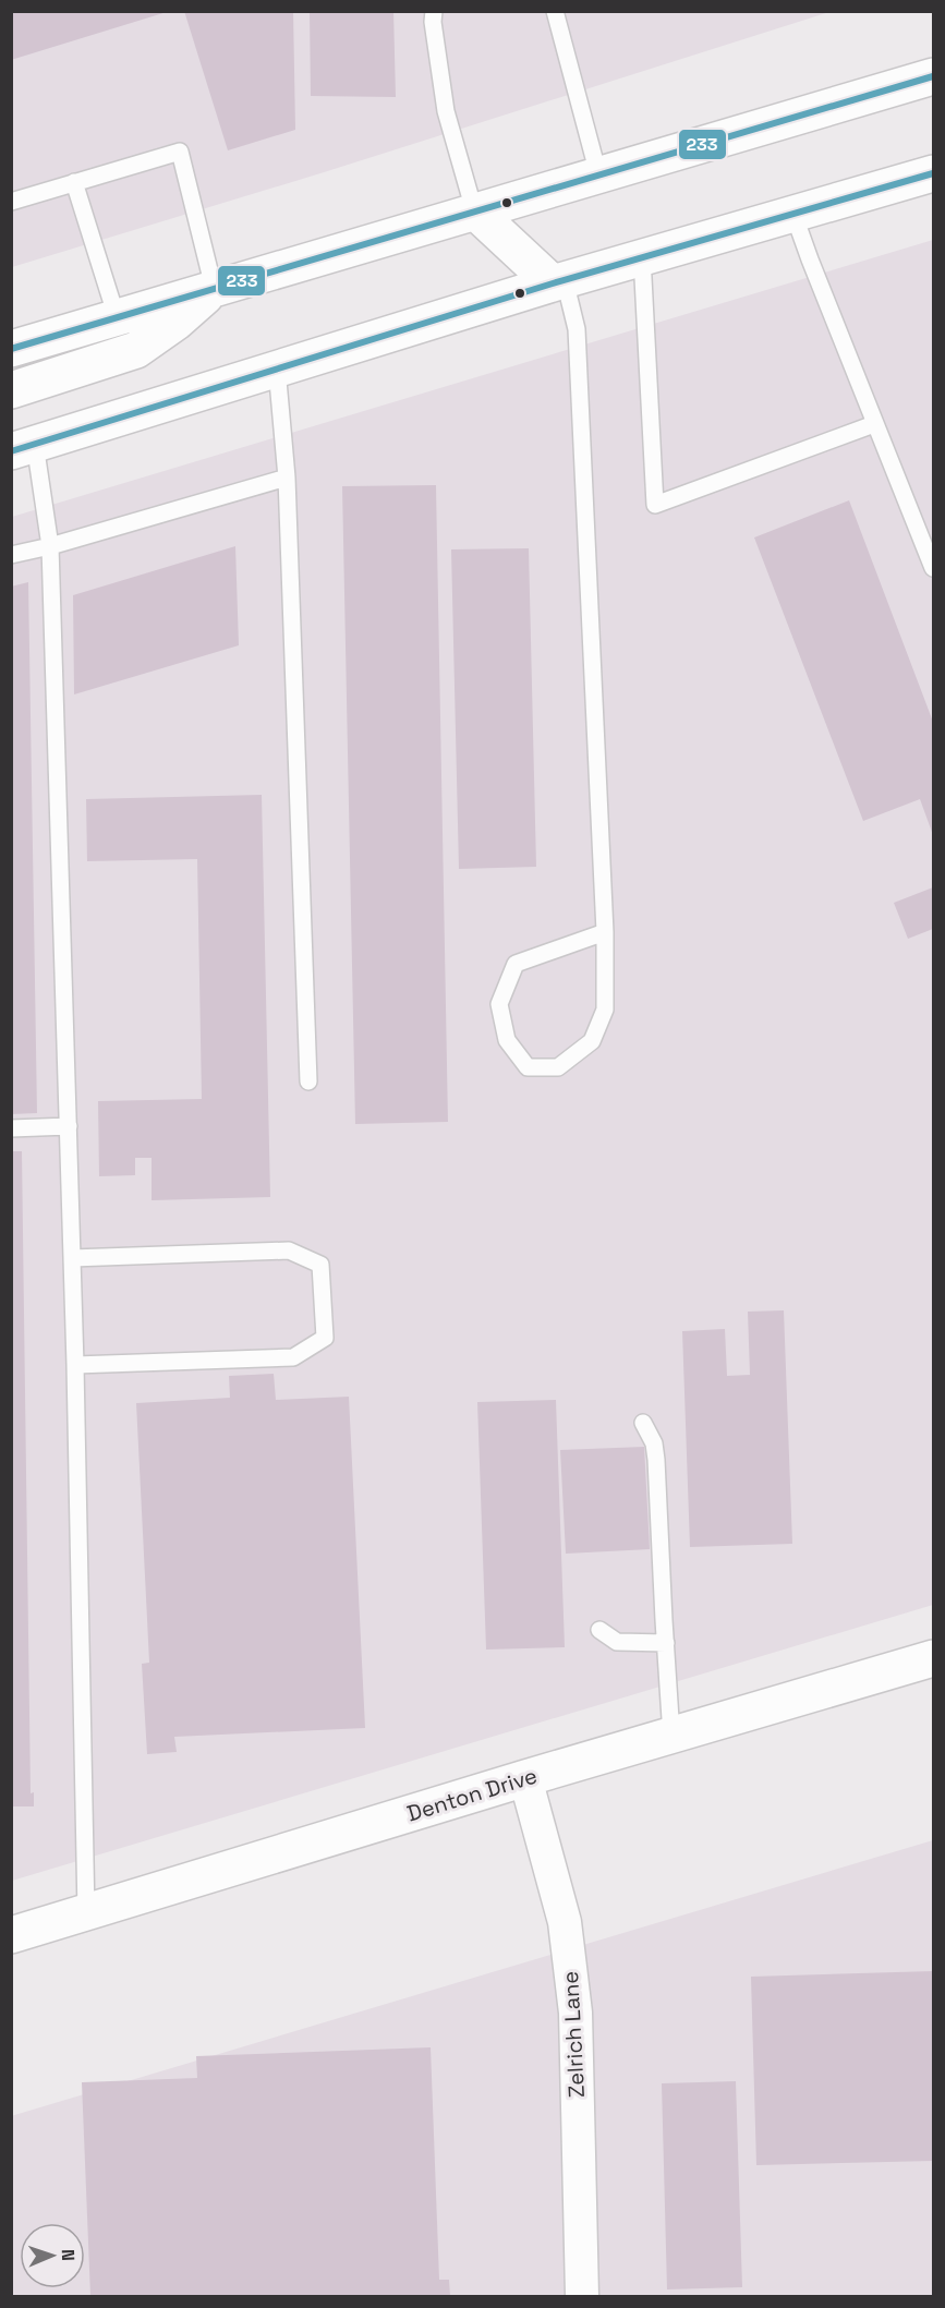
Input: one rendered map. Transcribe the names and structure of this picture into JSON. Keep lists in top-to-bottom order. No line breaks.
{"streets":{"main road":["Denton Drive"],"street":["Zelrich Lane"]},"crossings":[["Denton Drive","Zelrich Lane"]],"lines":["transit line 233"],"north":"right"}
